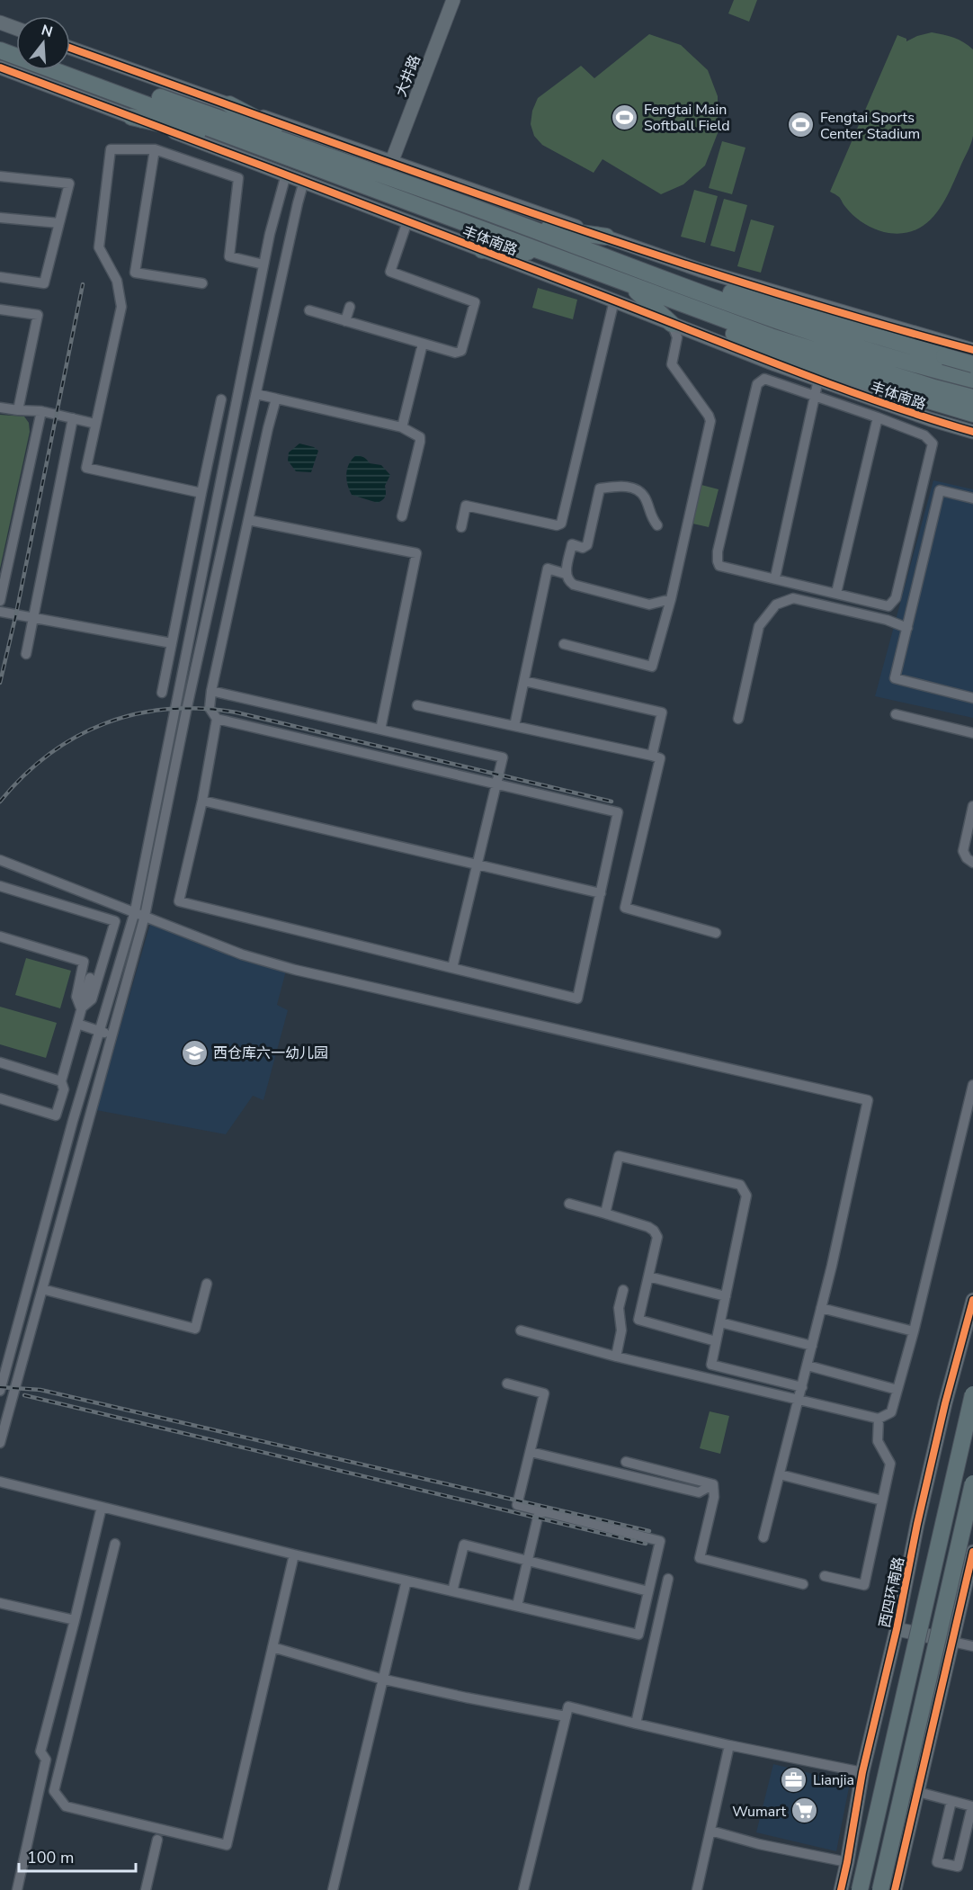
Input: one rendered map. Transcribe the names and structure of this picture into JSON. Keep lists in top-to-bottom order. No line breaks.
{"streets":{"highway":["丰体南路"],"street":["大井路","西四环南路"]},"places":{"sports":["Fengtai Main Softball Field","Fengtai Sports Center Stadium"],"school or university":["西仓库六一幼儿园"],"office":["Lianjia"],"supermarket":["Wumart"]},"scale_bar":"100 m","north":"top"}
